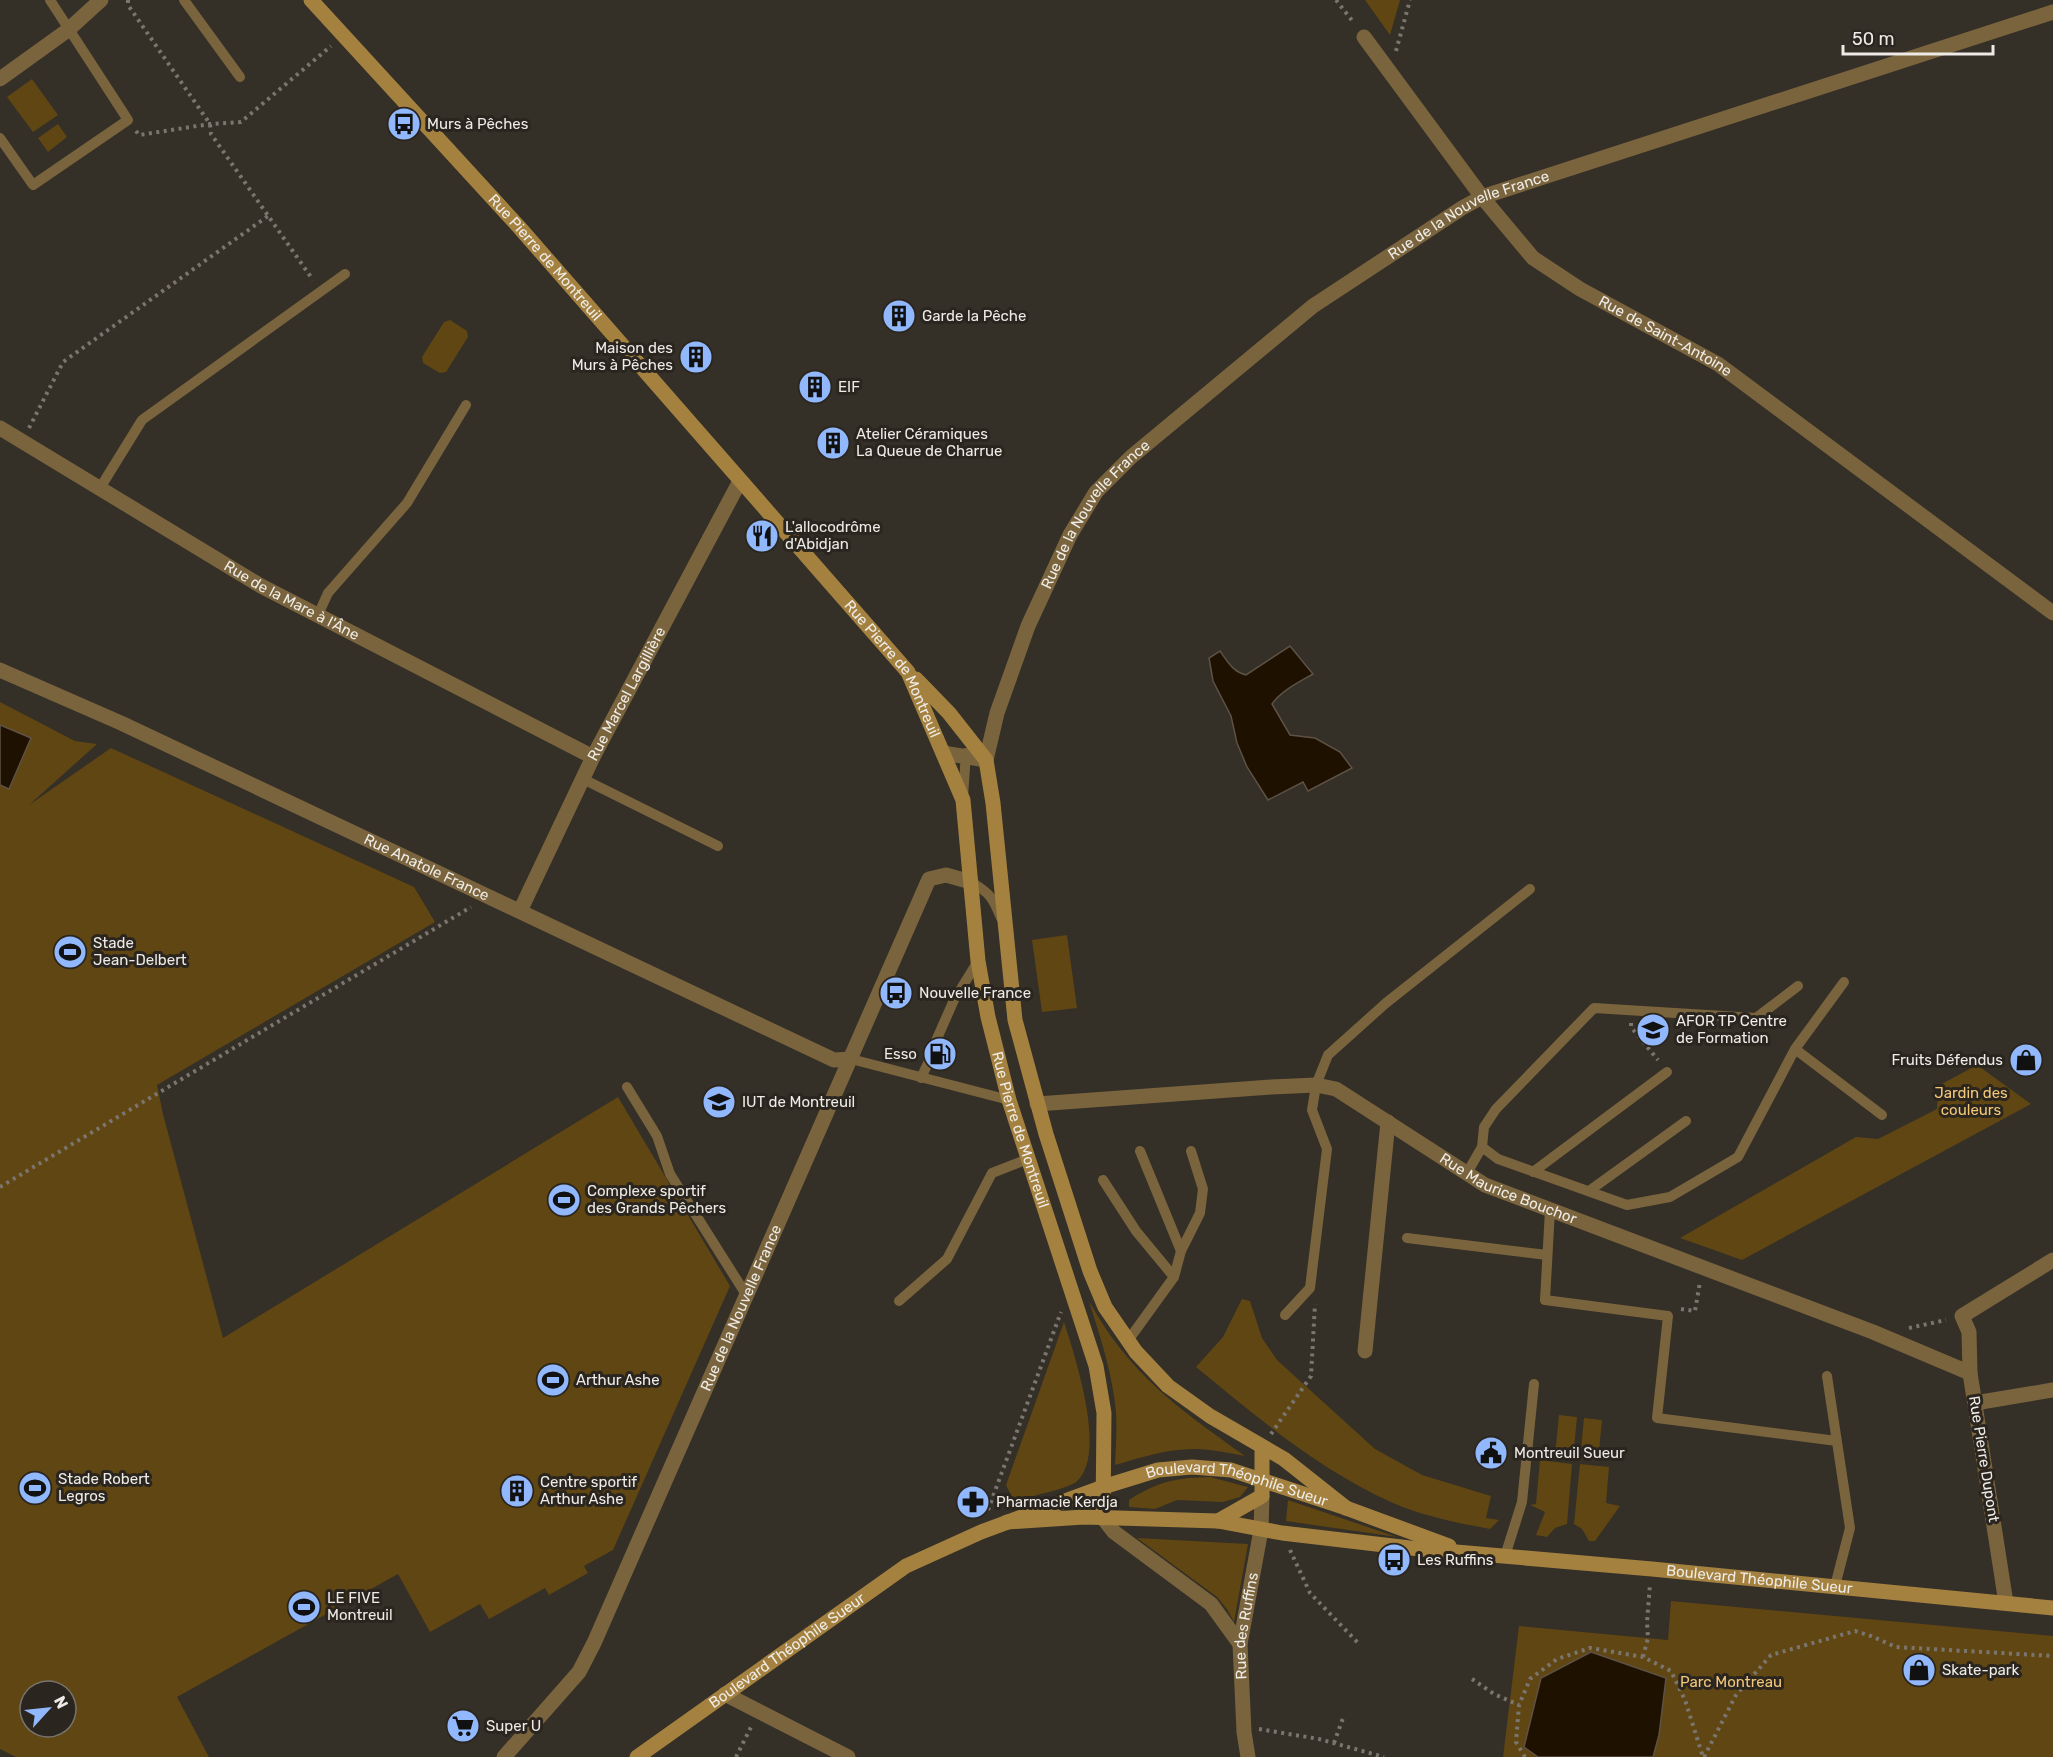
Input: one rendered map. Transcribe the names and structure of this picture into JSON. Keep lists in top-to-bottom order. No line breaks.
{"streets":{"main road":["Rue Pierre de Montreuil","Boulevard Théophile Sueur"],"street":["Rue de la Nouvelle France","Rue de Saint-Antoine","Rue de la Mare à l'Âne","Rue Marcel Largillière","Rue Anatole France","Rue Maurice Bouchor","Rue Pierre Dupont","Rue des Ruffins"]},"crossings":[["Rue de la Nouvelle France","Rue Pierre de Montreuil"],["Rue de la Nouvelle France","Rue de Saint-Antoine"],["Rue de la Nouvelle France","Rue Anatole France"],["Rue Pierre de Montreuil","Rue Marcel Largillière"],["Rue Pierre de Montreuil","Rue Maurice Bouchor"],["Rue Pierre de Montreuil","Boulevard Théophile Sueur"],["Rue de la Mare à l'Âne","Rue Marcel Largillière"],["Rue Marcel Largillière","Rue Anatole France"],["Rue Maurice Bouchor","Rue Pierre Dupont"],["Rue Pierre Dupont","Boulevard Théophile Sueur"],["Boulevard Théophile Sueur","Rue des Ruffins"]],"parks":["Jardin des couleurs","Parc Montreau"],"places":{"bus stop":["Murs à Pêches","Nouvelle France","Les Ruffins"],"building":["Garde la Pêche","Maison des Murs à Pêches","EIF","Atelier Céramiques La Queue de Charrue","Centre sportif Arthur Ashe"],"restaurant":["L'allocodrôme d'Abidjan"],"sports":["Stade Jean-Delbert","Complexe sportif des Grands Pêchers","Arthur Ashe","Stade Robert Legros","LE FIVE Montreuil"],"school or university":["AFOR TP Centre de Formation","IUT de Montreuil"],"fuel station":["Esso"],"shop":["Fruits Défendus","Skate-park"],"public building":["Montreuil Sueur"],"pharmacy":["Pharmacie Kerdja"],"supermarket":["Super U"]},"scale_bar":"50 m","north":"top right"}
